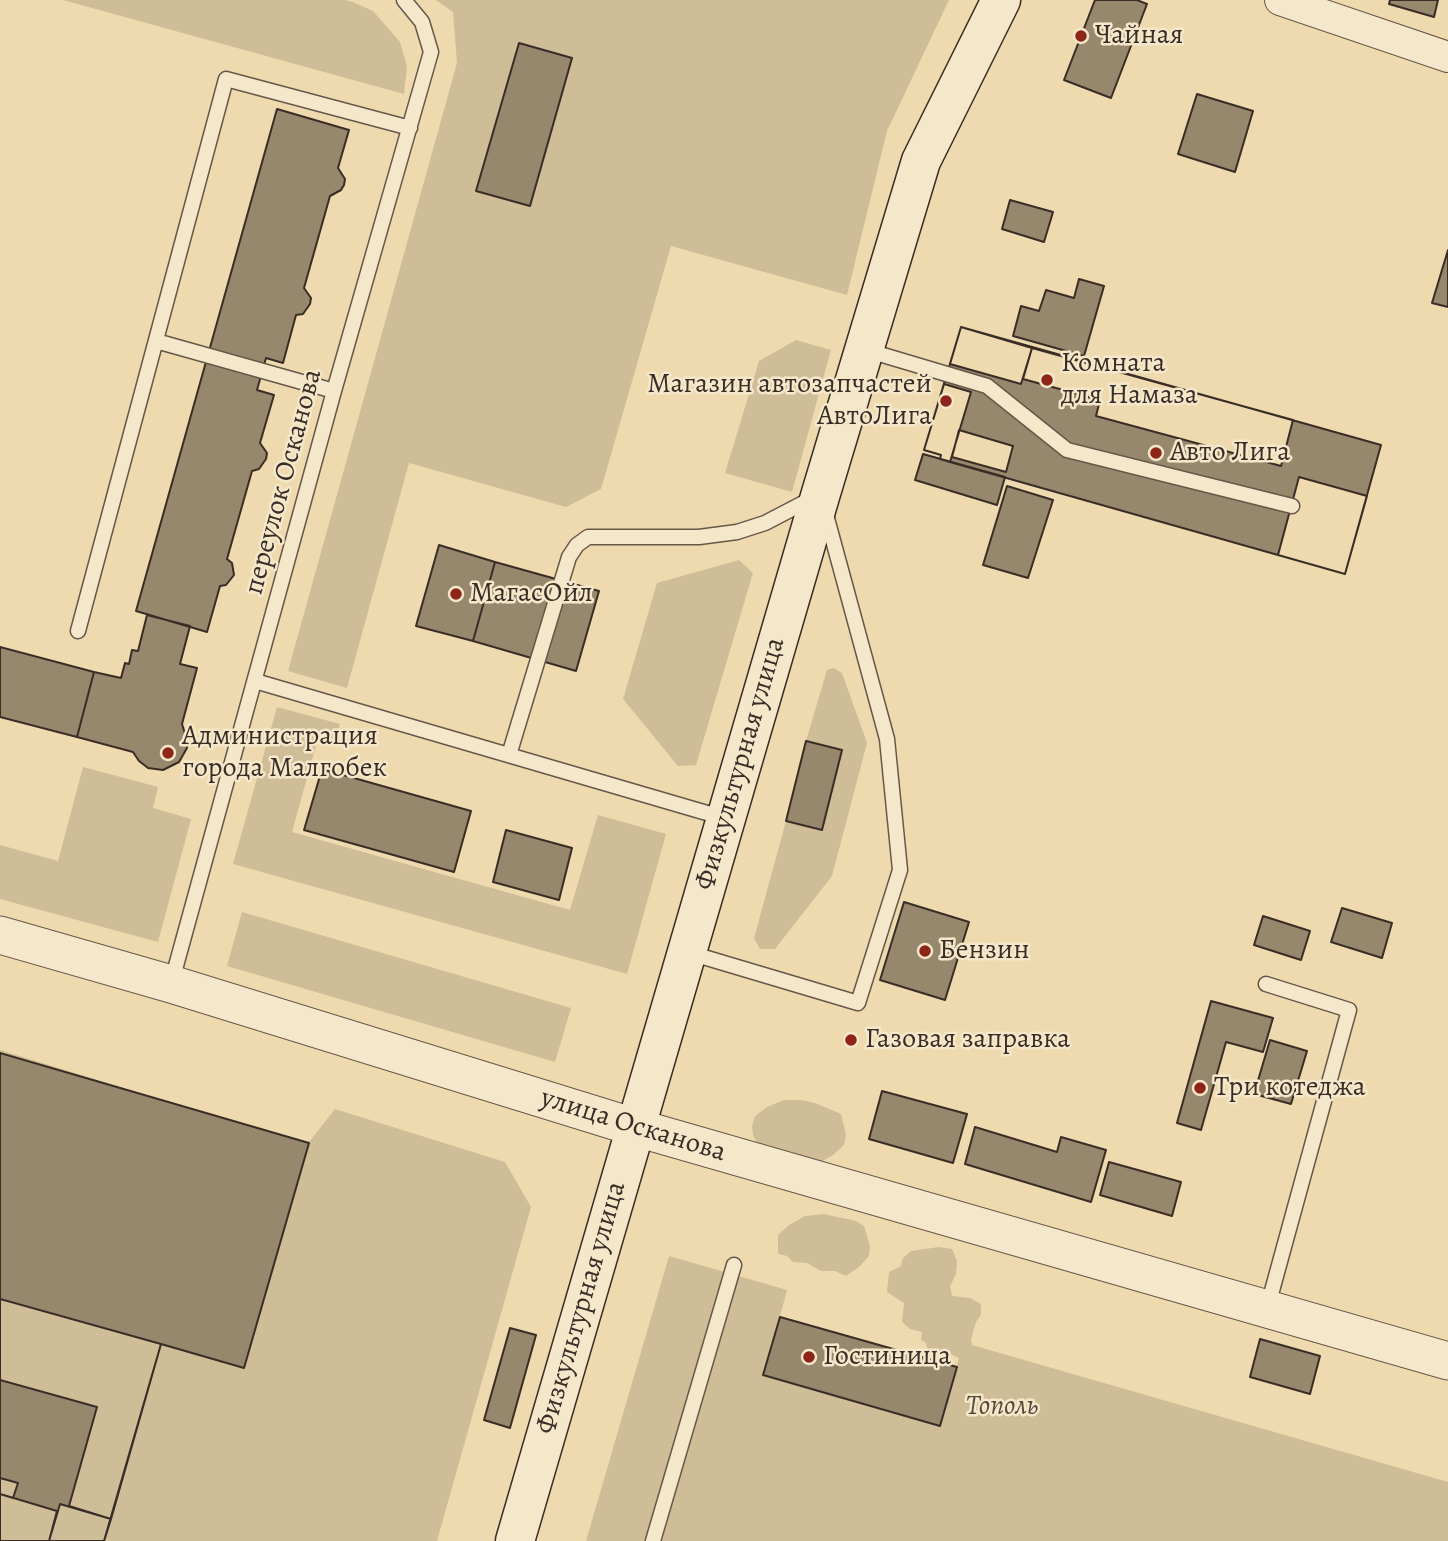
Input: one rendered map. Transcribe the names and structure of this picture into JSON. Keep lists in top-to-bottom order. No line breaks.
{"streets":{"main road":["Физкультурная улица"],"street":["улица Осканова"],"lane":["переулок Осканова"]},"crossings":[["переулок Осканова","улица Осканова"],["Физкультурная улица","улица Осканова"]],"parks":["Тополь"],"places":["Чайная","Комната для Намаза","Магазин автозапчастей АвтоЛига","Авто Лига","МагасОйл","Администрация города Малгобек","Бензин","Газовая заправка","Три котеджа","Гостиница"]}
